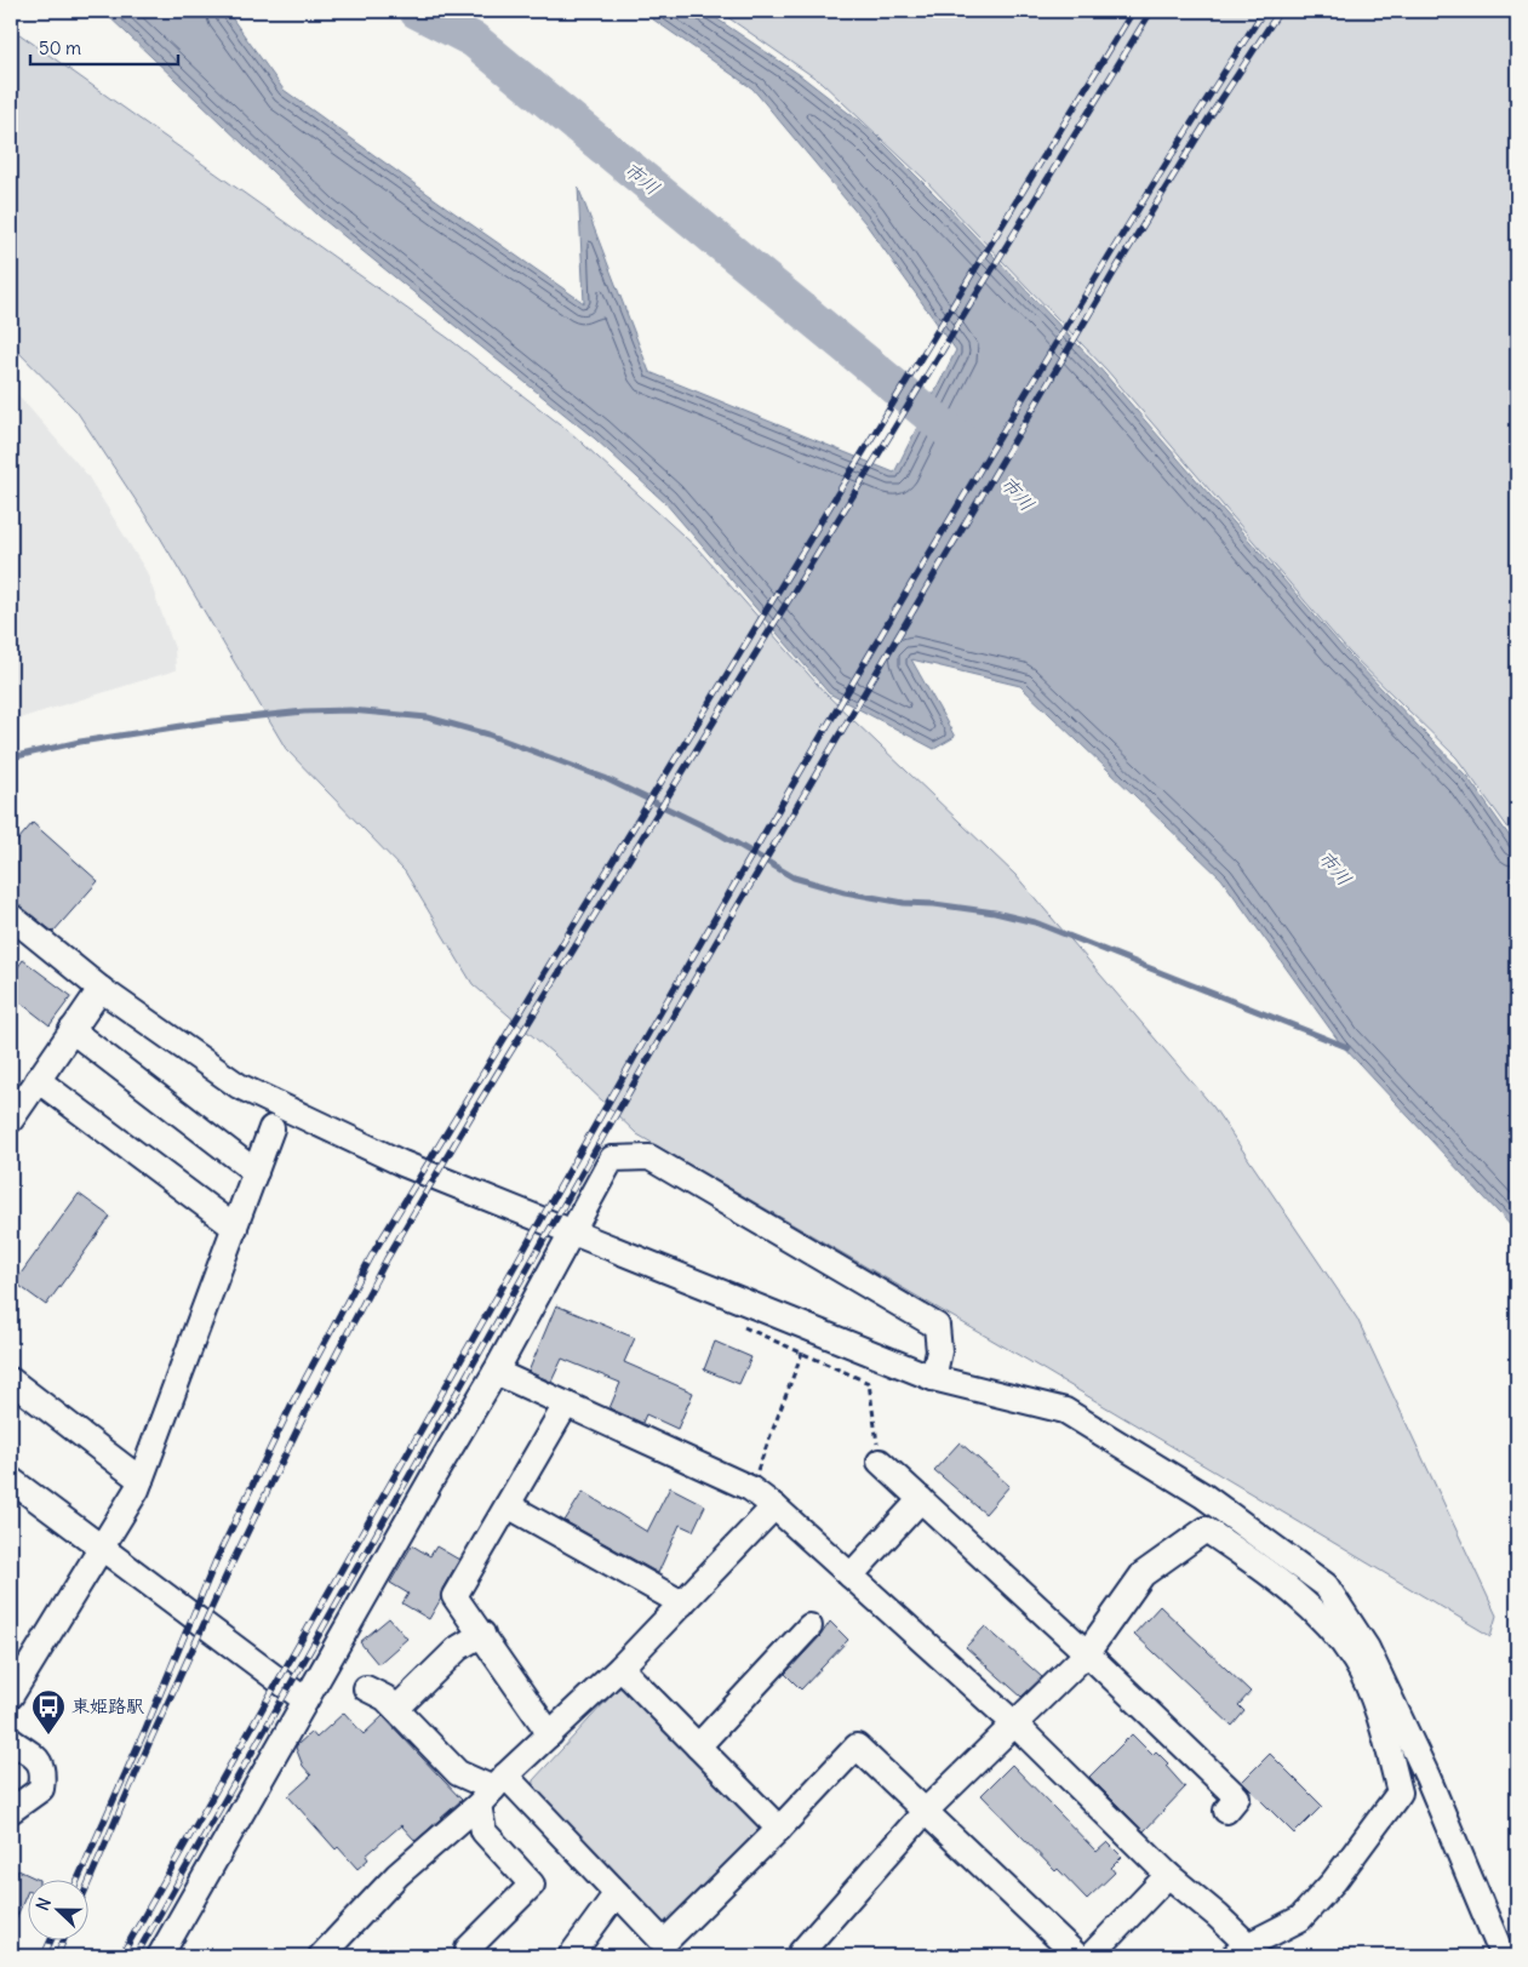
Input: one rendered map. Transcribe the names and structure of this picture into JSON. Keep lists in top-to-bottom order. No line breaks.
{"water":["市川"],"places":{"bus stop":["東姫路駅"]},"scale_bar":"50 m","north":"left"}
